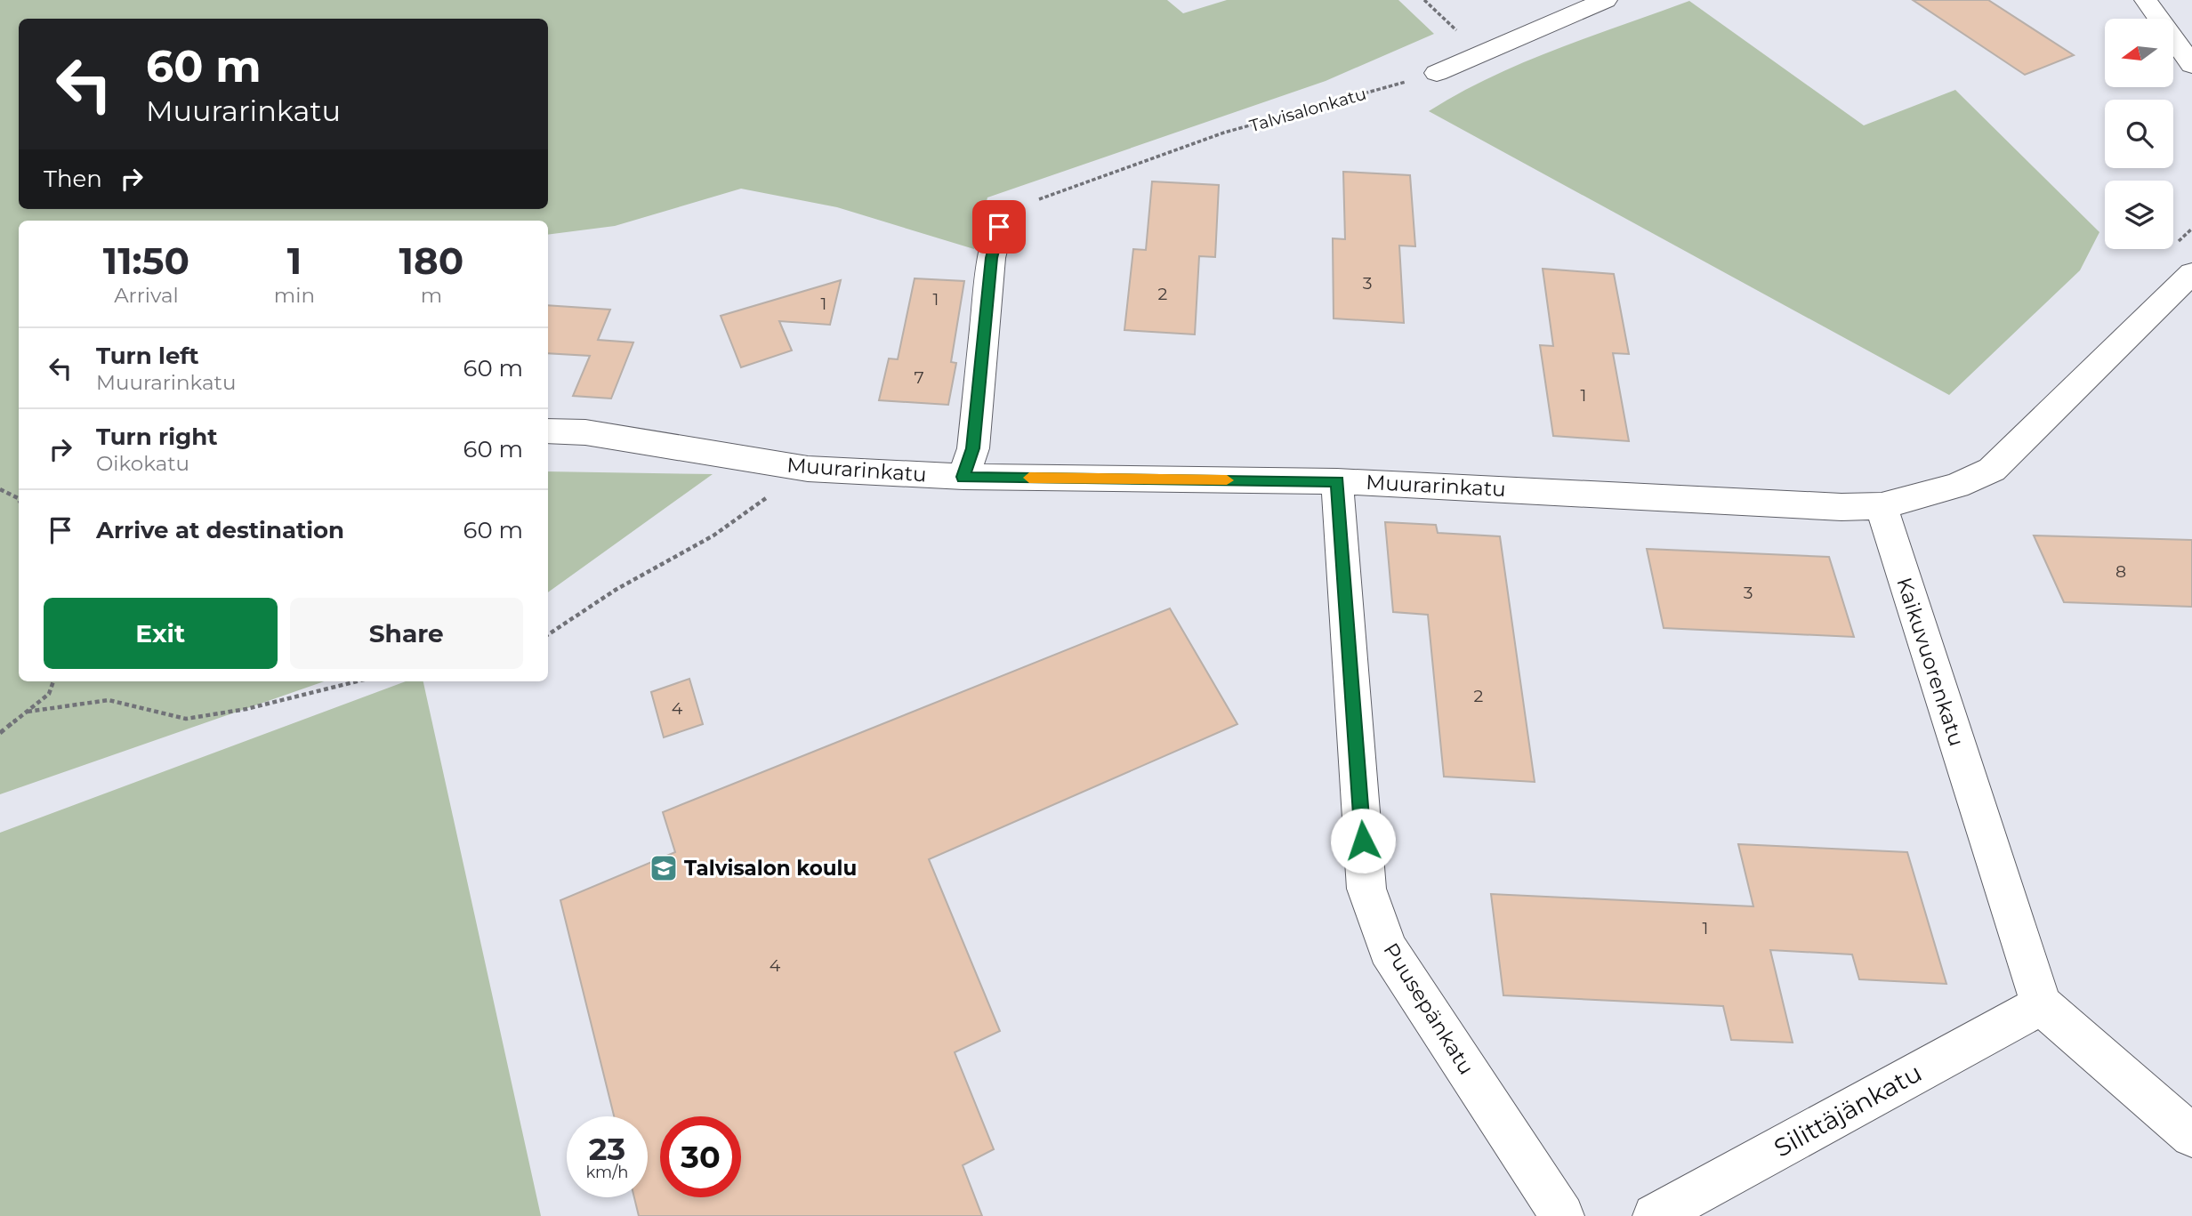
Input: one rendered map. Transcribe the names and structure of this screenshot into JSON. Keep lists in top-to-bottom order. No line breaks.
{"streets":{"street":["Muurarinkatu","Kaikuvuorenkatu","Puusepänkatu","Silittäjänkatu"],"path":["Talvisalonkatu"]},"crossings":[["Muurarinkatu","Kaikuvuorenkatu"],["Muurarinkatu","Puusepänkatu"],["Kaikuvuorenkatu","Silittäjänkatu"]],"places":{"school or university":["Talvisalon koulu"]},"house_numbers":["3","2","1","1","7","1","8","3","2","4","1","4"],"north":"left","page":{"turn":["60 m","Muurarinkatu"],"then":"Then","eta":["11:50","Arrival","1","min","180","m"],"list":[{"name":"Turn left","note":"Muurarinkatu","value":"60 m"},{"name":"Turn right","note":"Oikokatu","value":"60 m"},{"name":"Arrive at destination","value":"60 m"}],"buttons":["Exit","Share"],"speed":"23 km/h","limit":"30"}}
